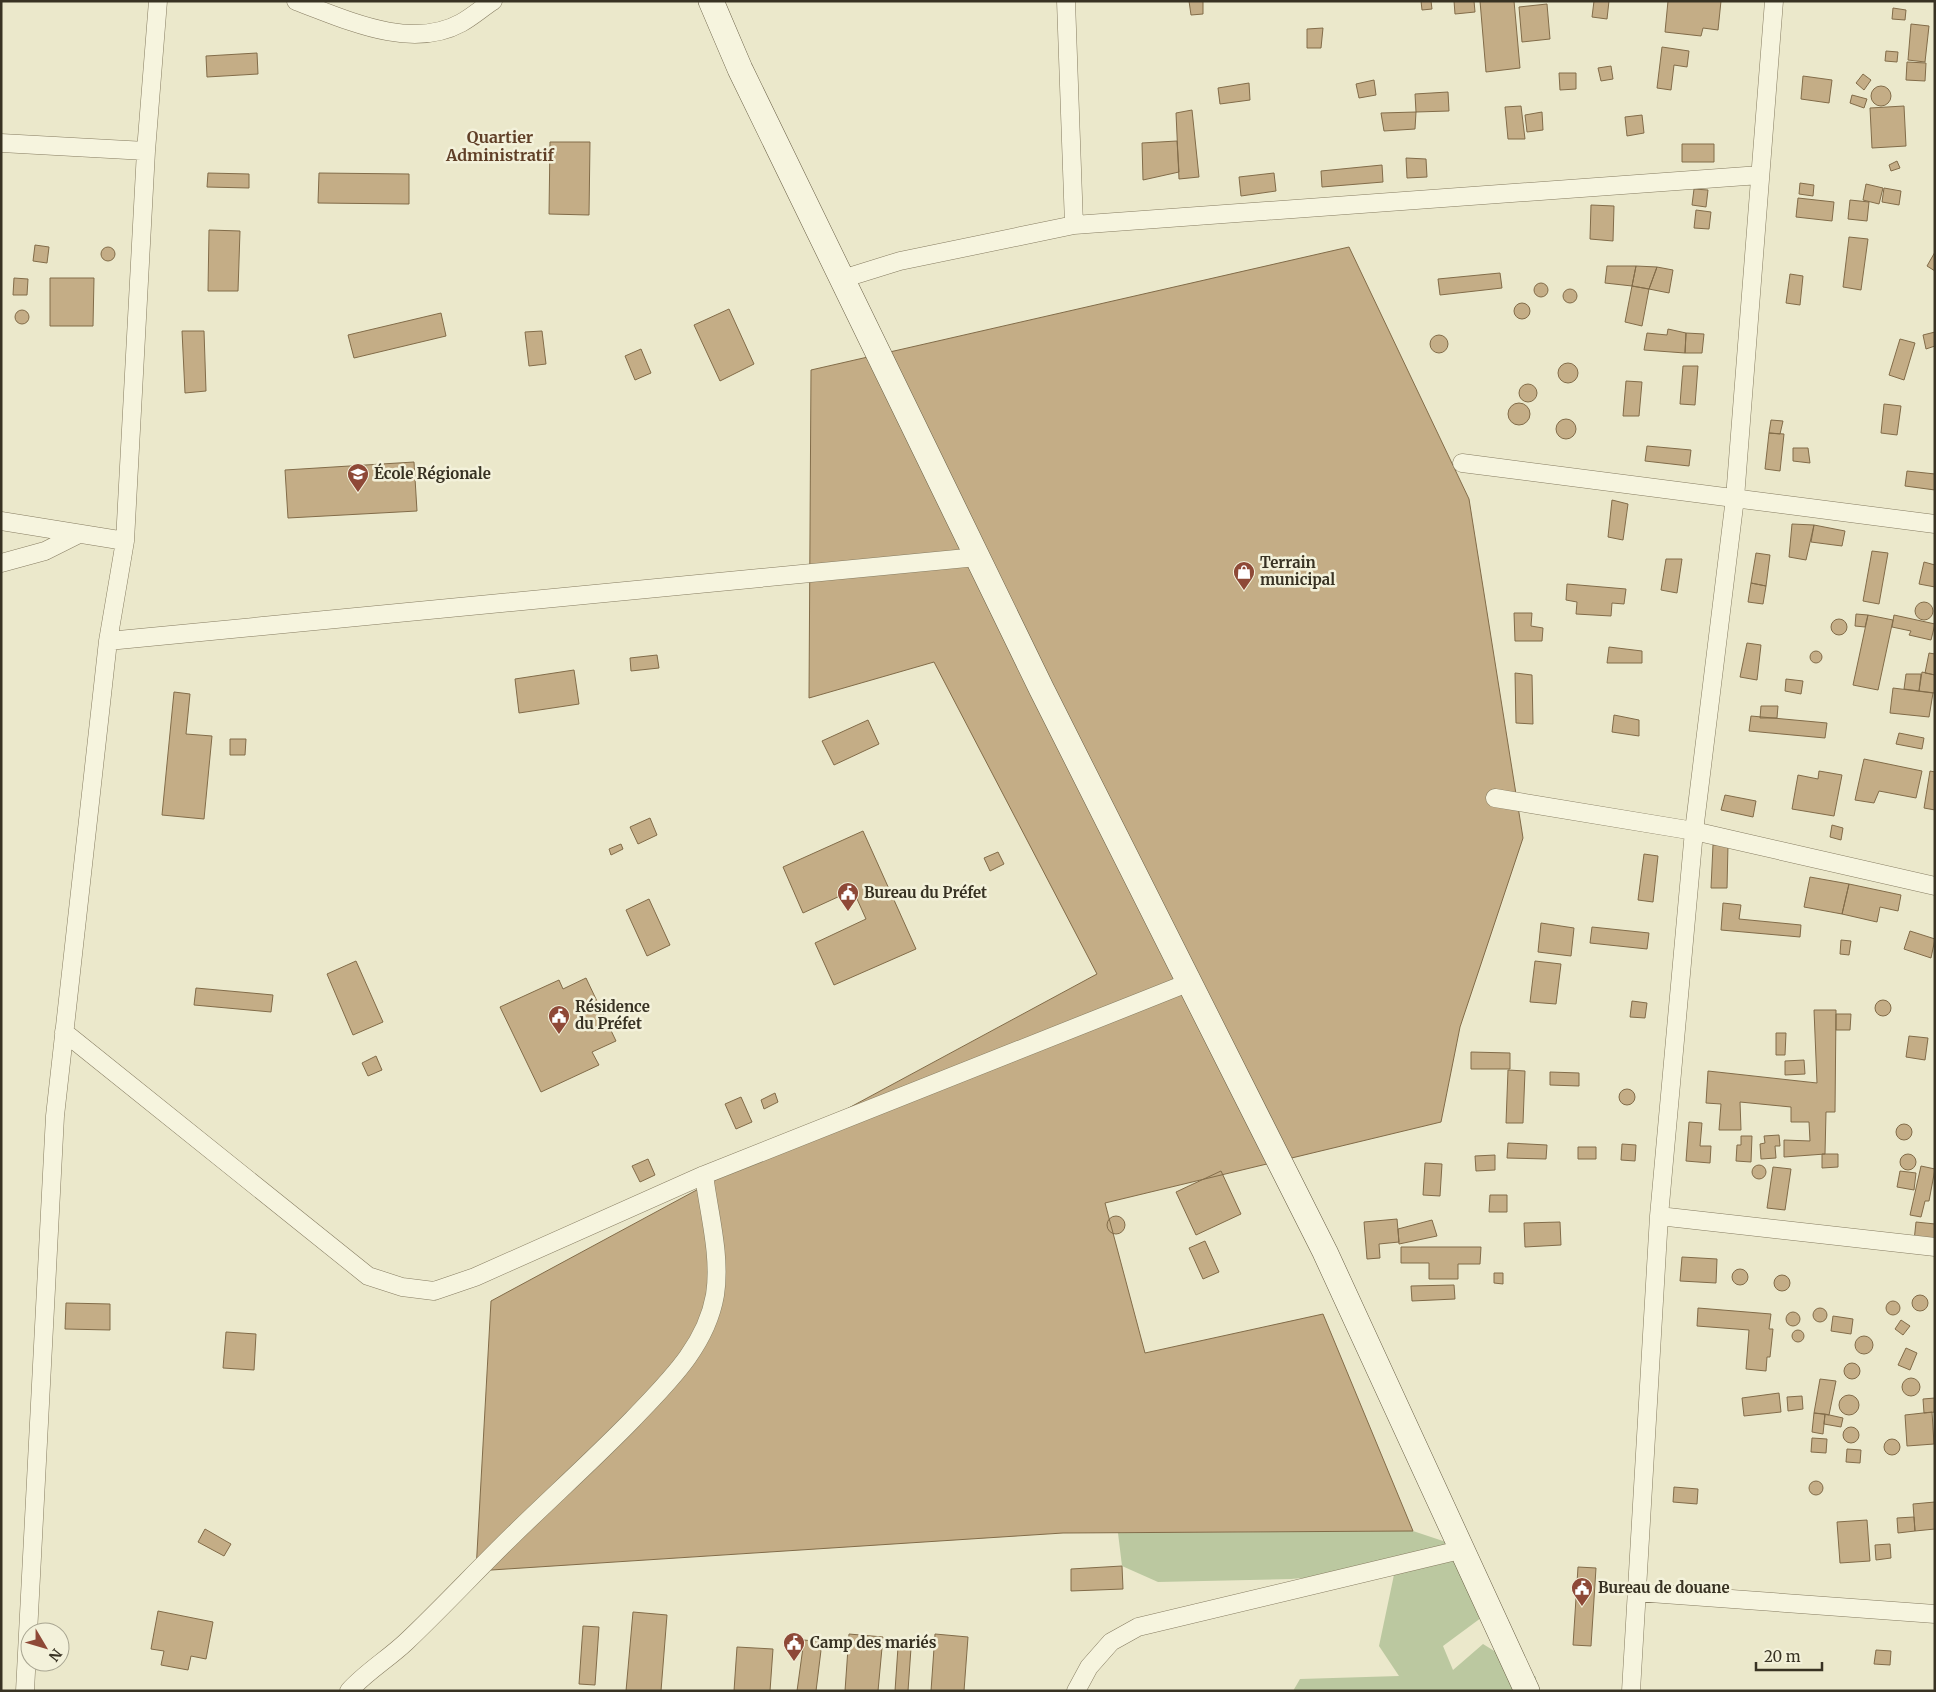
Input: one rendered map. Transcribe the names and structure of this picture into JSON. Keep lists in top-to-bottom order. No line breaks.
{"districts":["Quartier Administratif"],"places":{"school or university":["École Régionale"],"shop":["Terrain municipal"],"public building":["Bureau du Préfet","Résidence du Préfet","Bureau de douane","Camp des mariés"]},"scale_bar":"20 m","north":"bottom right"}
